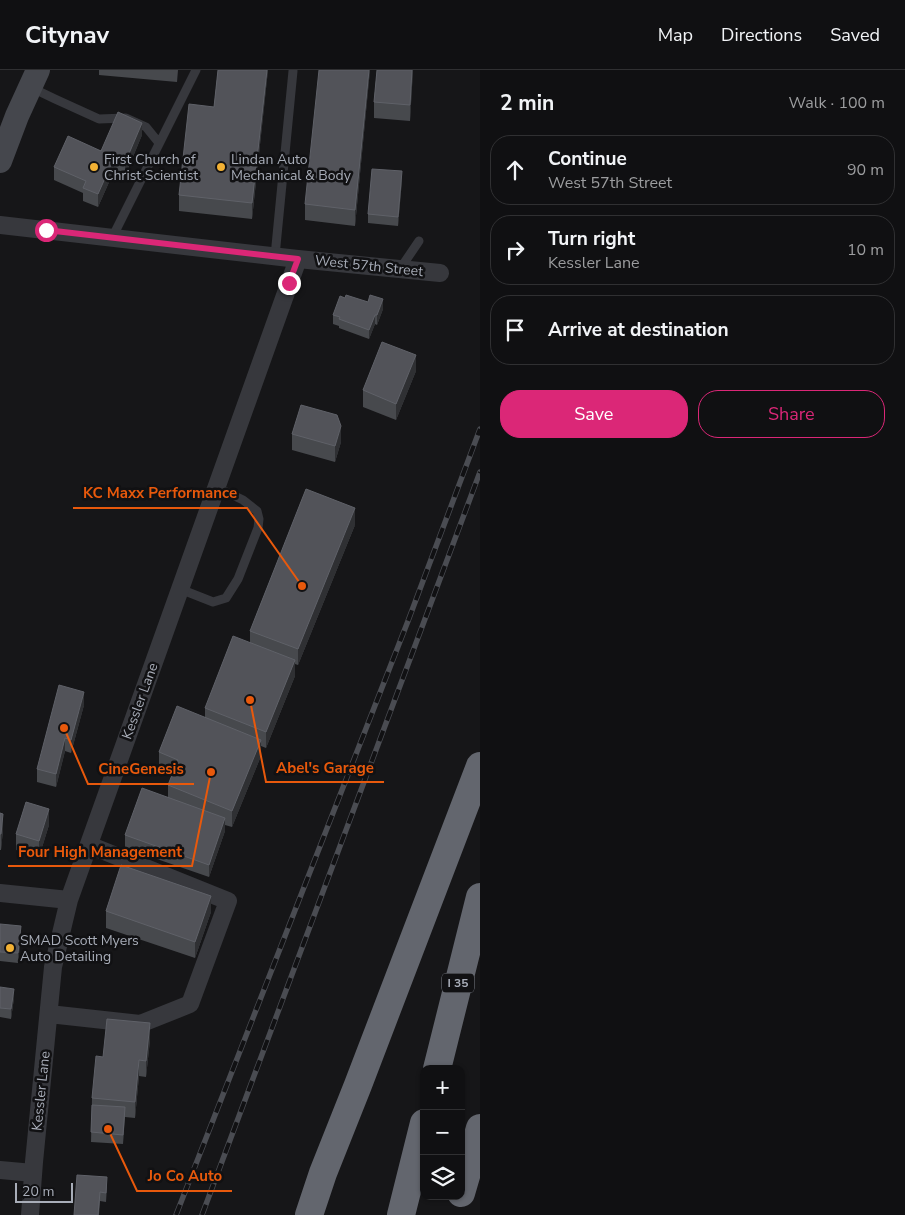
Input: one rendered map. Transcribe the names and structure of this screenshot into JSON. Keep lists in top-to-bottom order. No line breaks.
{"streets":{"highway":["I 35"],"street":["West 57th Street","Kessler Lane"]},"crossings":[["West 57th Street","Kessler Lane"]],"places":["First Church of Christ Scientist","Lindan Auto Mechanical & Body","KC Maxx Performance","Abel's Garage","CineGenesis","Four High Management","SMAD Scott Myers Auto Detailing","Jo Co Auto"],"scale_bar":"20 m","page":{"header":"Citynav","nav":["Map","Directions","Saved"],"heading":["2 min","Walk · 100 m"],"list":[["Continue","West 57th Street","90 m"],["Turn right","Kessler Lane","10 m"],"Arrive at destination"],"buttons":["Save","Share"],"map_buttons":["+","−"],"scale":"20 m"}}
